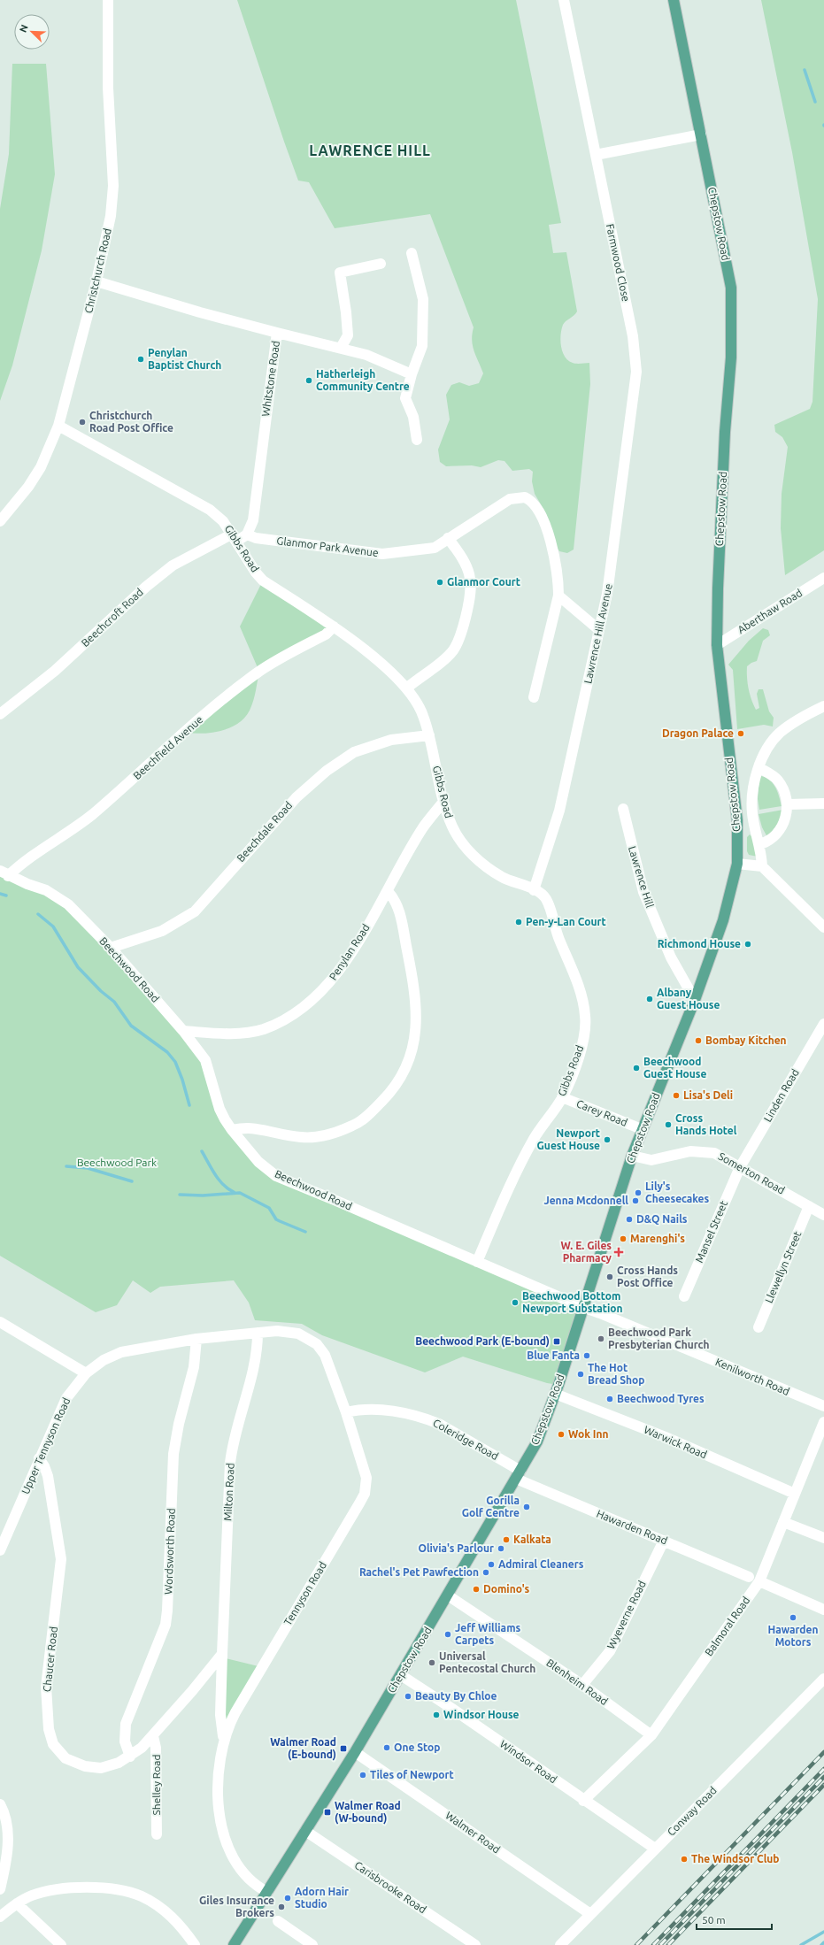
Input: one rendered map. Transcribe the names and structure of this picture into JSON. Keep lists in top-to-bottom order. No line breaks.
{"streets":{"main road":["Chepstow Road"],"street":["Farmwood Close","Christchurch Road","Whitstone Road","Glanmor Park Avenue","Gibbs Road","Aberthaw Road","Beechcroft Road","Lawrence Hill Avenue","Beechfield Avenue","Beechdale Road","Lawrence Hill","Penylan Road","Beechwood Road","Linden Road","Carey Road","Somerton Road","Mansel Street","Llewellyn Street","Kenilworth Road","Coleridge Road","Warwick Road","Upper Tennyson Road","Milton Road","Hawarden Road","Wordsworth Road","Tennyson Road","Wyeverne Road","Balmoral Road","Chaucer Road","Blenheim Road","Windsor Road","Shelley Road","Conway Road","Walmer Road","Carisbrooke Road"]},"crossings":[["Chepstow Road","Aberthaw Road"],["Chepstow Road","Lawrence Hill"],["Chepstow Road","Beechwood Road"],["Chepstow Road","Carey Road"],["Chepstow Road","Somerton Road"],["Chepstow Road","Kenilworth Road"],["Chepstow Road","Coleridge Road"],["Chepstow Road","Warwick Road"],["Chepstow Road","Hawarden Road"],["Chepstow Road","Tennyson Road"],["Chepstow Road","Blenheim Road"],["Chepstow Road","Windsor Road"],["Chepstow Road","Walmer Road"],["Chepstow Road","Carisbrooke Road"],["Farmwood Close","Lawrence Hill Avenue"],["Christchurch Road","Whitstone Road"],["Christchurch Road","Gibbs Road"],["Whitstone Road","Glanmor Park Avenue"],["Gibbs Road","Beechcroft Road"],["Gibbs Road","Lawrence Hill Avenue"],["Gibbs Road","Beechfield Avenue"],["Gibbs Road","Beechdale Road"],["Gibbs Road","Penylan Road"],["Gibbs Road","Beechwood Road"],["Gibbs Road","Carey Road"],["Beechfield Avenue","Beechwood Road"],["Beechdale Road","Beechwood Road"],["Penylan Road","Beechwood Road"],["Beechwood Road","Kenilworth Road"],["Linden Road","Somerton Road"],["Linden Road","Mansel Street"],["Somerton Road","Mansel Street"],["Somerton Road","Llewellyn Street"],["Coleridge Road","Hawarden Road"],["Coleridge Road","Tennyson Road"],["Warwick Road","Balmoral Road"],["Upper Tennyson Road","Milton Road"],["Upper Tennyson Road","Wordsworth Road"],["Upper Tennyson Road","Tennyson Road"],["Upper Tennyson Road","Chaucer Road"],["Milton Road","Tennyson Road"],["Hawarden Road","Wyeverne Road"],["Wordsworth Road","Chaucer Road"],["Wyeverne Road","Blenheim Road"],["Balmoral Road","Blenheim Road"],["Balmoral Road","Windsor Road"],["Chaucer Road","Shelley Road"],["Windsor Road","Conway Road"],["Conway Road","Walmer Road"]],"districts":["LAWRENCE HILL"],"parks":["Beechwood Park"],"places":{"other":["Penylan Baptist Church","Hatherleigh Community Centre","Christchurch Road Post Office","Glanmor Court","Dragon Palace","Pen-y-Lan Court","Richmond House","Albany Guest House","Bombay Kitchen","Beechwood Guest House","Lisa's Deli","Cross Hands Hotel","Newport Guest House","Lily's Cheesecakes","Jenna Mcdonnell","D&Q Nails","Marenghi's","Cross Hands Post Office","Beechwood Bottom Newport Substation","Beechwood Park Presbyterian Church","Blue Fanta","The Hot Bread Shop","Beechwood Tyres","Wok Inn","Gorilla Golf Centre","Kalkata","Olivia's Parlour","Admiral Cleaners","Rachel's Pet Pawfection","Domino's","Hawarden Motors","Jeff Williams Carpets","Universal Pentecostal Church","Beauty By Chloe","Windsor House","One Stop","Tiles of Newport","The Windsor Club","Adorn Hair Studio","Giles Insurance Brokers"],"health":["W. E. Giles Pharmacy"],"transit":["Beechwood Park (E-bound)","Walmer Road (E-bound)","Walmer Road (W-bound)"]},"scale_bar":"50 m","north":"top left"}
